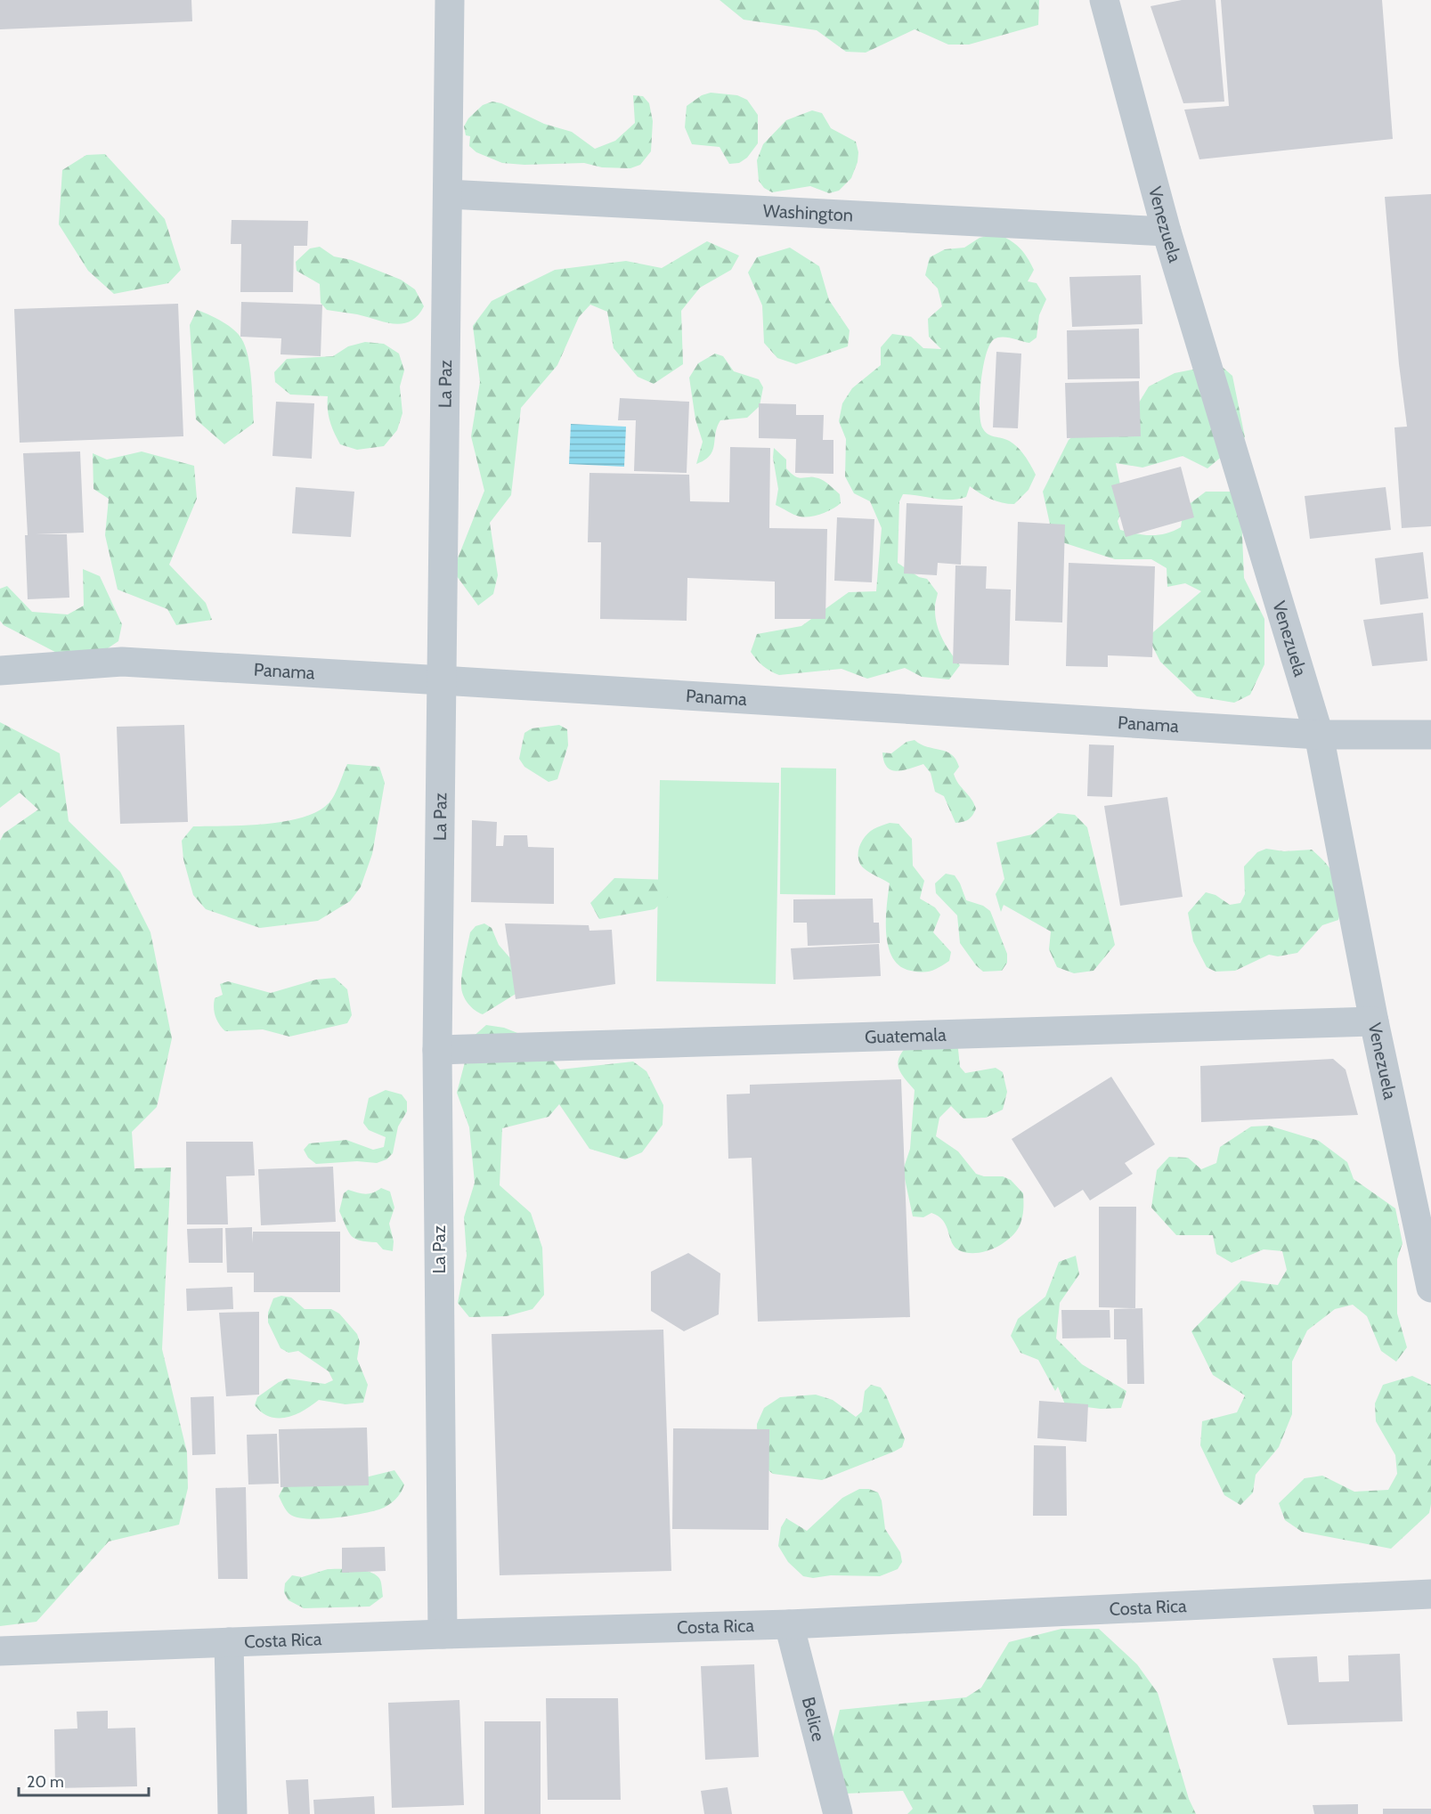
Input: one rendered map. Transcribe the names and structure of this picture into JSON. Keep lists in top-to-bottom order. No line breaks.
{"streets":{"street":["Washington","Venezuela","La Paz","Panama","Guatemala","Costa Rica","Belice"]},"crossings":[["Washington","Venezuela"],["Washington","La Paz"],["Venezuela","Panama"],["Venezuela","Guatemala"],["La Paz","Panama"],["La Paz","Guatemala"],["La Paz","Costa Rica"],["Costa Rica","Belice"]],"scale_bar":"20 m"}
